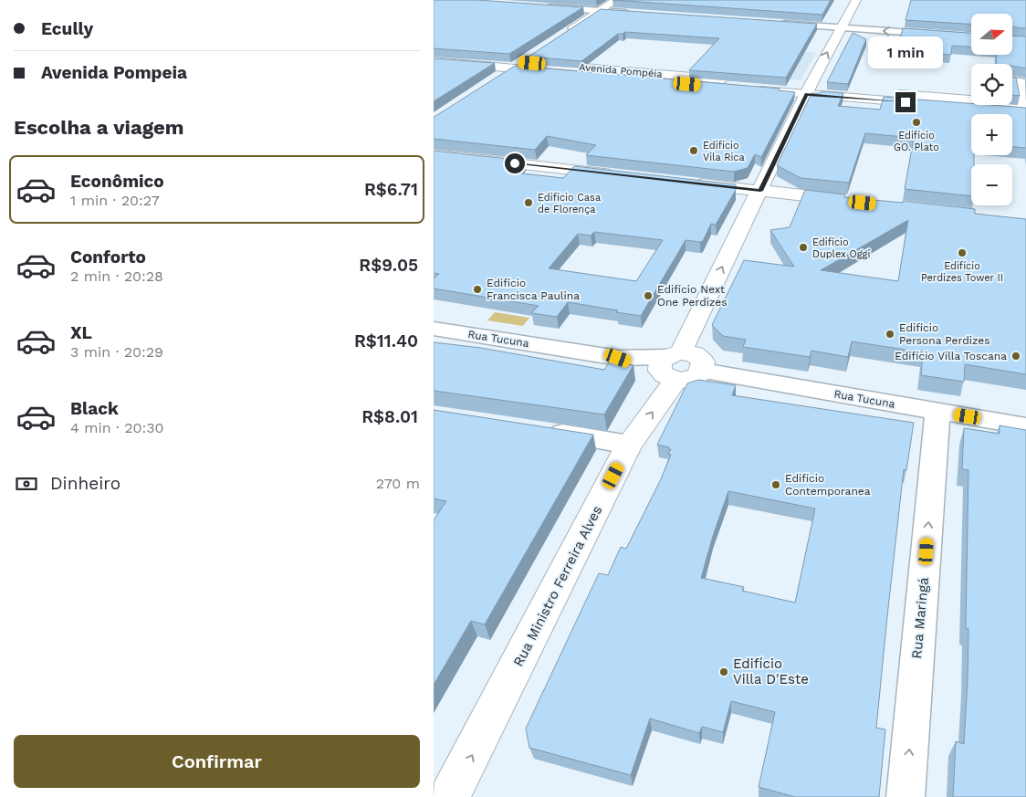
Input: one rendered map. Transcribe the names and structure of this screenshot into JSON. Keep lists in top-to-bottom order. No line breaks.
{"streets":{"street":["Avenida Pompéia","Rua Tucuna","Rua Ministro Ferreira Alves","Rua Maringá"]},"crossings":[["Rua Tucuna","Rua Ministro Ferreira Alves"],["Rua Tucuna","Rua Maringá"]],"one_way":["Rua Ministro Ferreira Alves","Rua Maringá"],"places":["Edifício GO. Plato","Edifício Vila Rica","Edifício Casa de Florença","Edifício Duplex Oggi","Edifício Perdizes Tower II","Edifício Francisca Paulina","Edifício Next One Perdizes","Edifício Persona Perdizes","Edifício Villa Toscana","Edifício Contemporanea","Edifício Villa D'Este"],"north":"right","page":{"banner":["Ecully","Avenida Pompeia"],"map_buttons":["+","−"],"bubble":"1 min","heading":"Escolha a viagem","list":[{"name":"Econômico","note":"1 min · 20:27","value":"R$6.71"},{"name":"Conforto","note":"2 min · 20:28","value":"R$9.05"},{"name":"XL","note":"3 min · 20:29","value":"R$11.40"},{"name":"Black","note":"4 min · 20:30","value":"R$8.01"}],"pay":["Dinheiro","270 m"],"buttons":"Confirmar"}}
